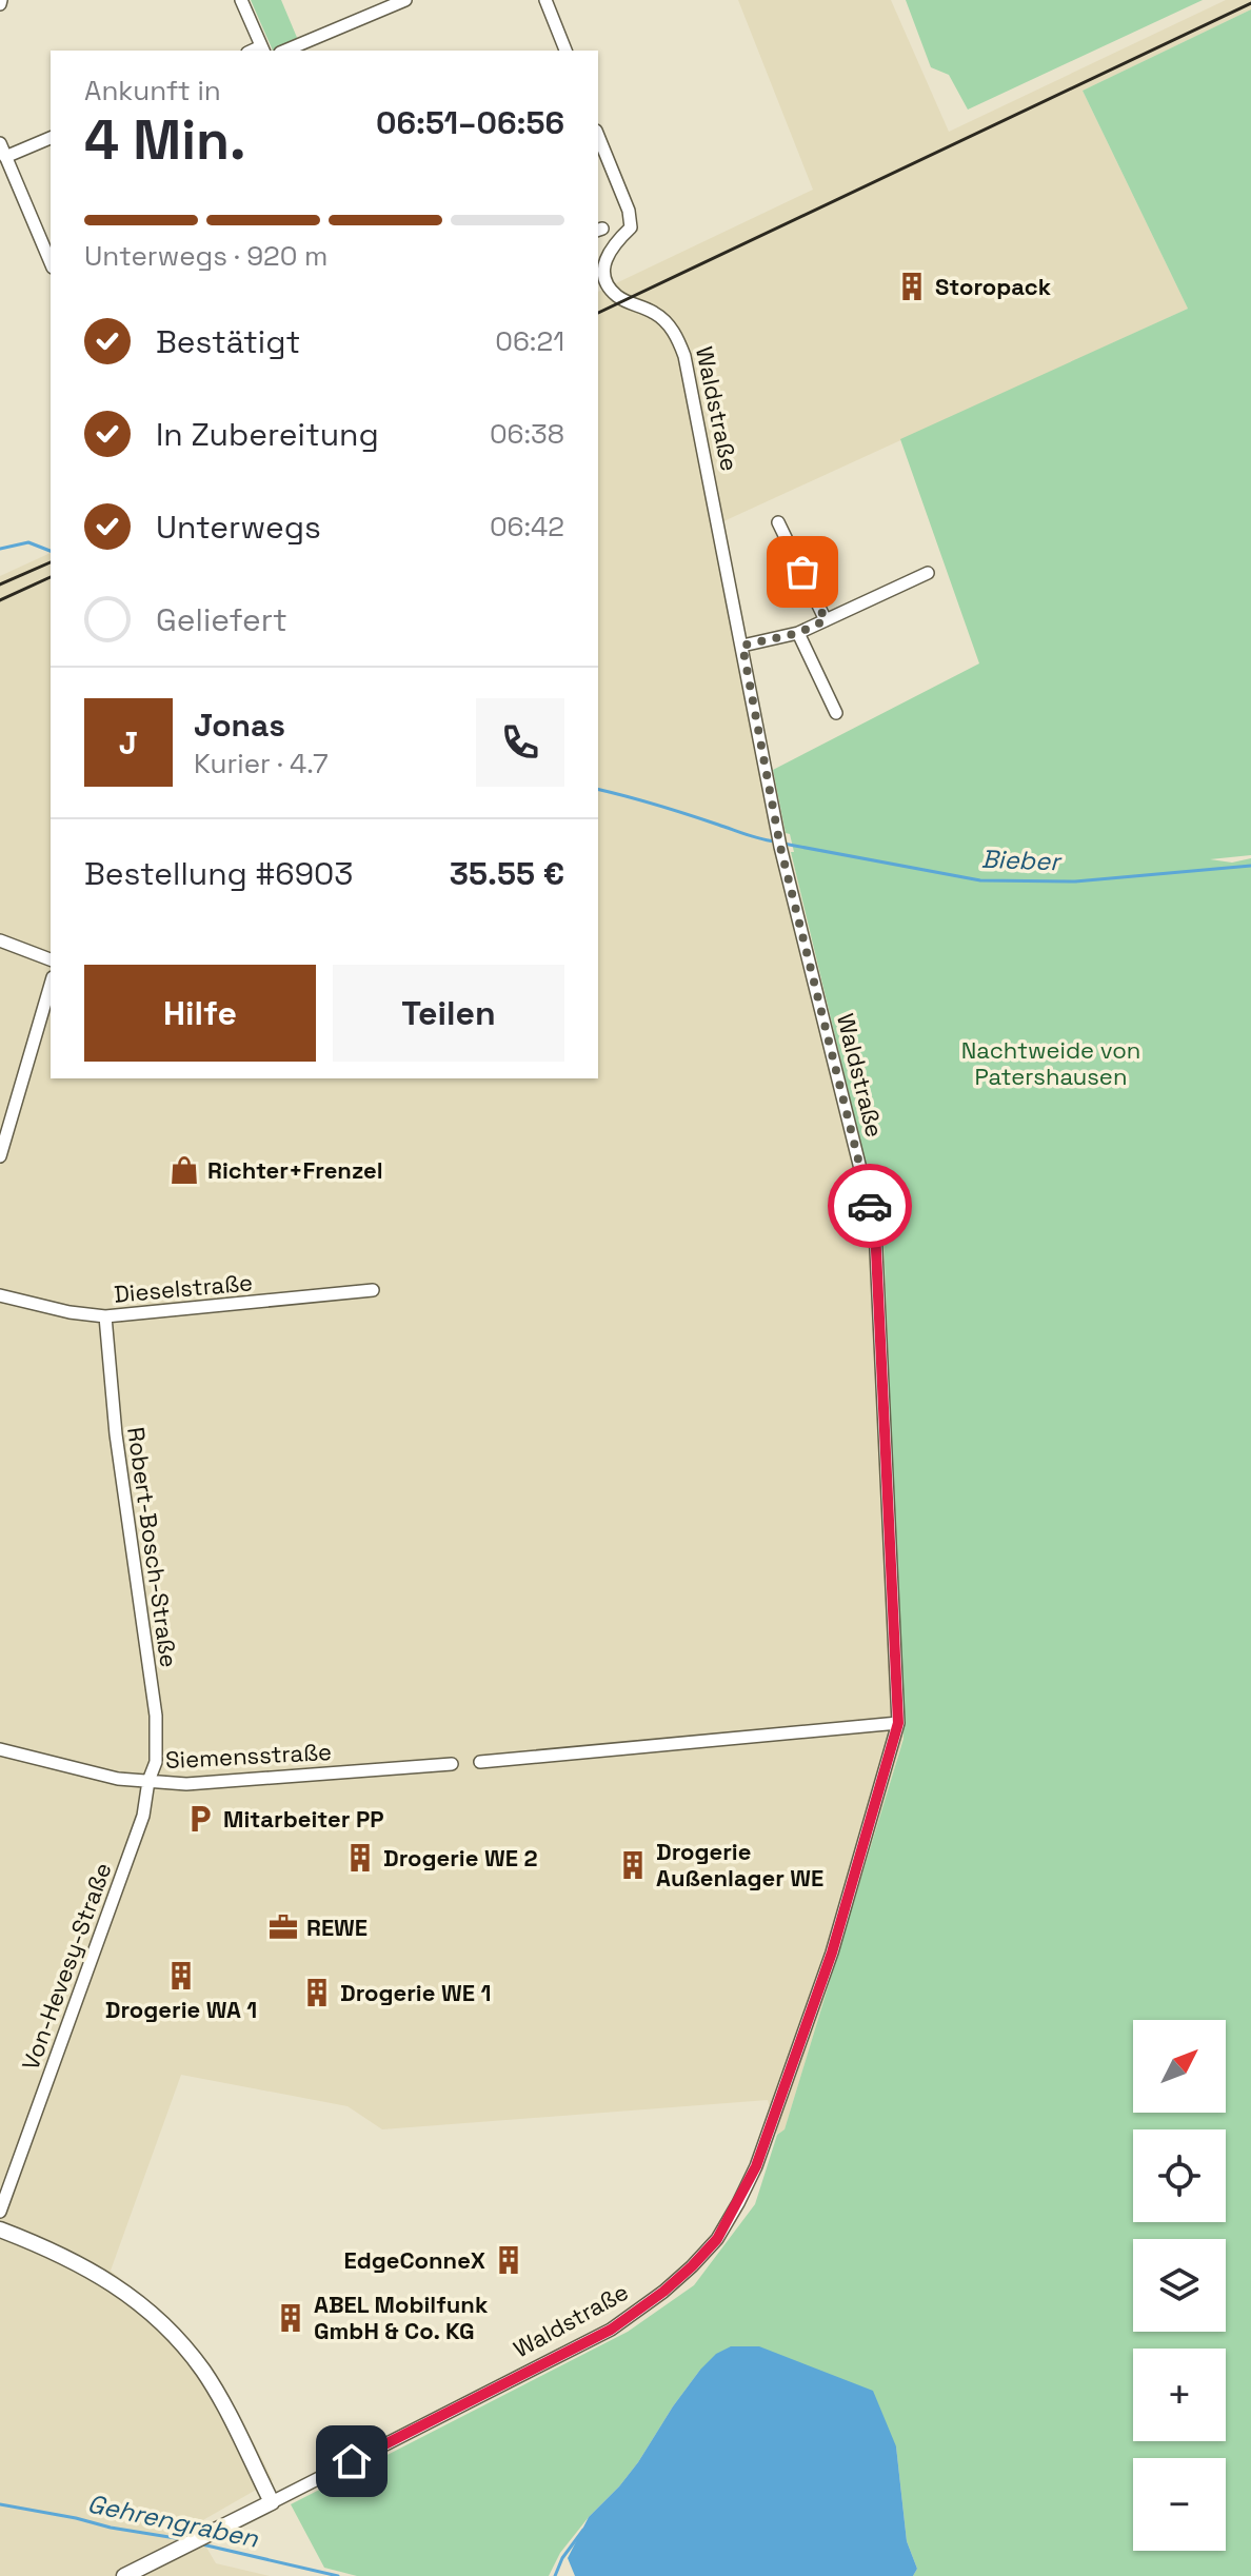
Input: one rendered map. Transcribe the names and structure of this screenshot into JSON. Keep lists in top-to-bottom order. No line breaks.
{"streets":{"street":["Waldstraße","Dieselstraße","Robert-Bosch-Straße","Siemensstraße","Von-Hevesy-Straße"]},"crossings":[["Dieselstraße","Robert-Bosch-Straße"],["Robert-Bosch-Straße","Siemensstraße"],["Robert-Bosch-Straße","Von-Hevesy-Straße"],["Siemensstraße","Von-Hevesy-Straße"]],"water":["Bieber","Gehrengraben"],"parks":["Nachtweide von Patershausen"],"places":{"building":["Storopack","Drogerie WE 2","Drogerie Außenlager WE","Drogerie WA 1","Drogerie WE 1","EdgeConneX","ABEL Mobilfunk GmbH & Co. KG"],"shop":["Richter+Frenzel"],"parking":["Mitarbeiter PP"],"office":["REWE"]},"north":"top right","page":{"heading":["4 Min.","Ankunft in","06:51–06:56"],"panel":["Jonas","Kurier · 4.7","Bestellung #6903","35.55 €"],"bar":"Unterwegs · 920 m","list":[["Bestätigt","06:21"],["In Zubereitung","06:38"],["Unterwegs","06:42"],"Geliefert"],"round":"J","buttons":["Hilfe","Teilen"],"map_buttons":["+","−"]}}
